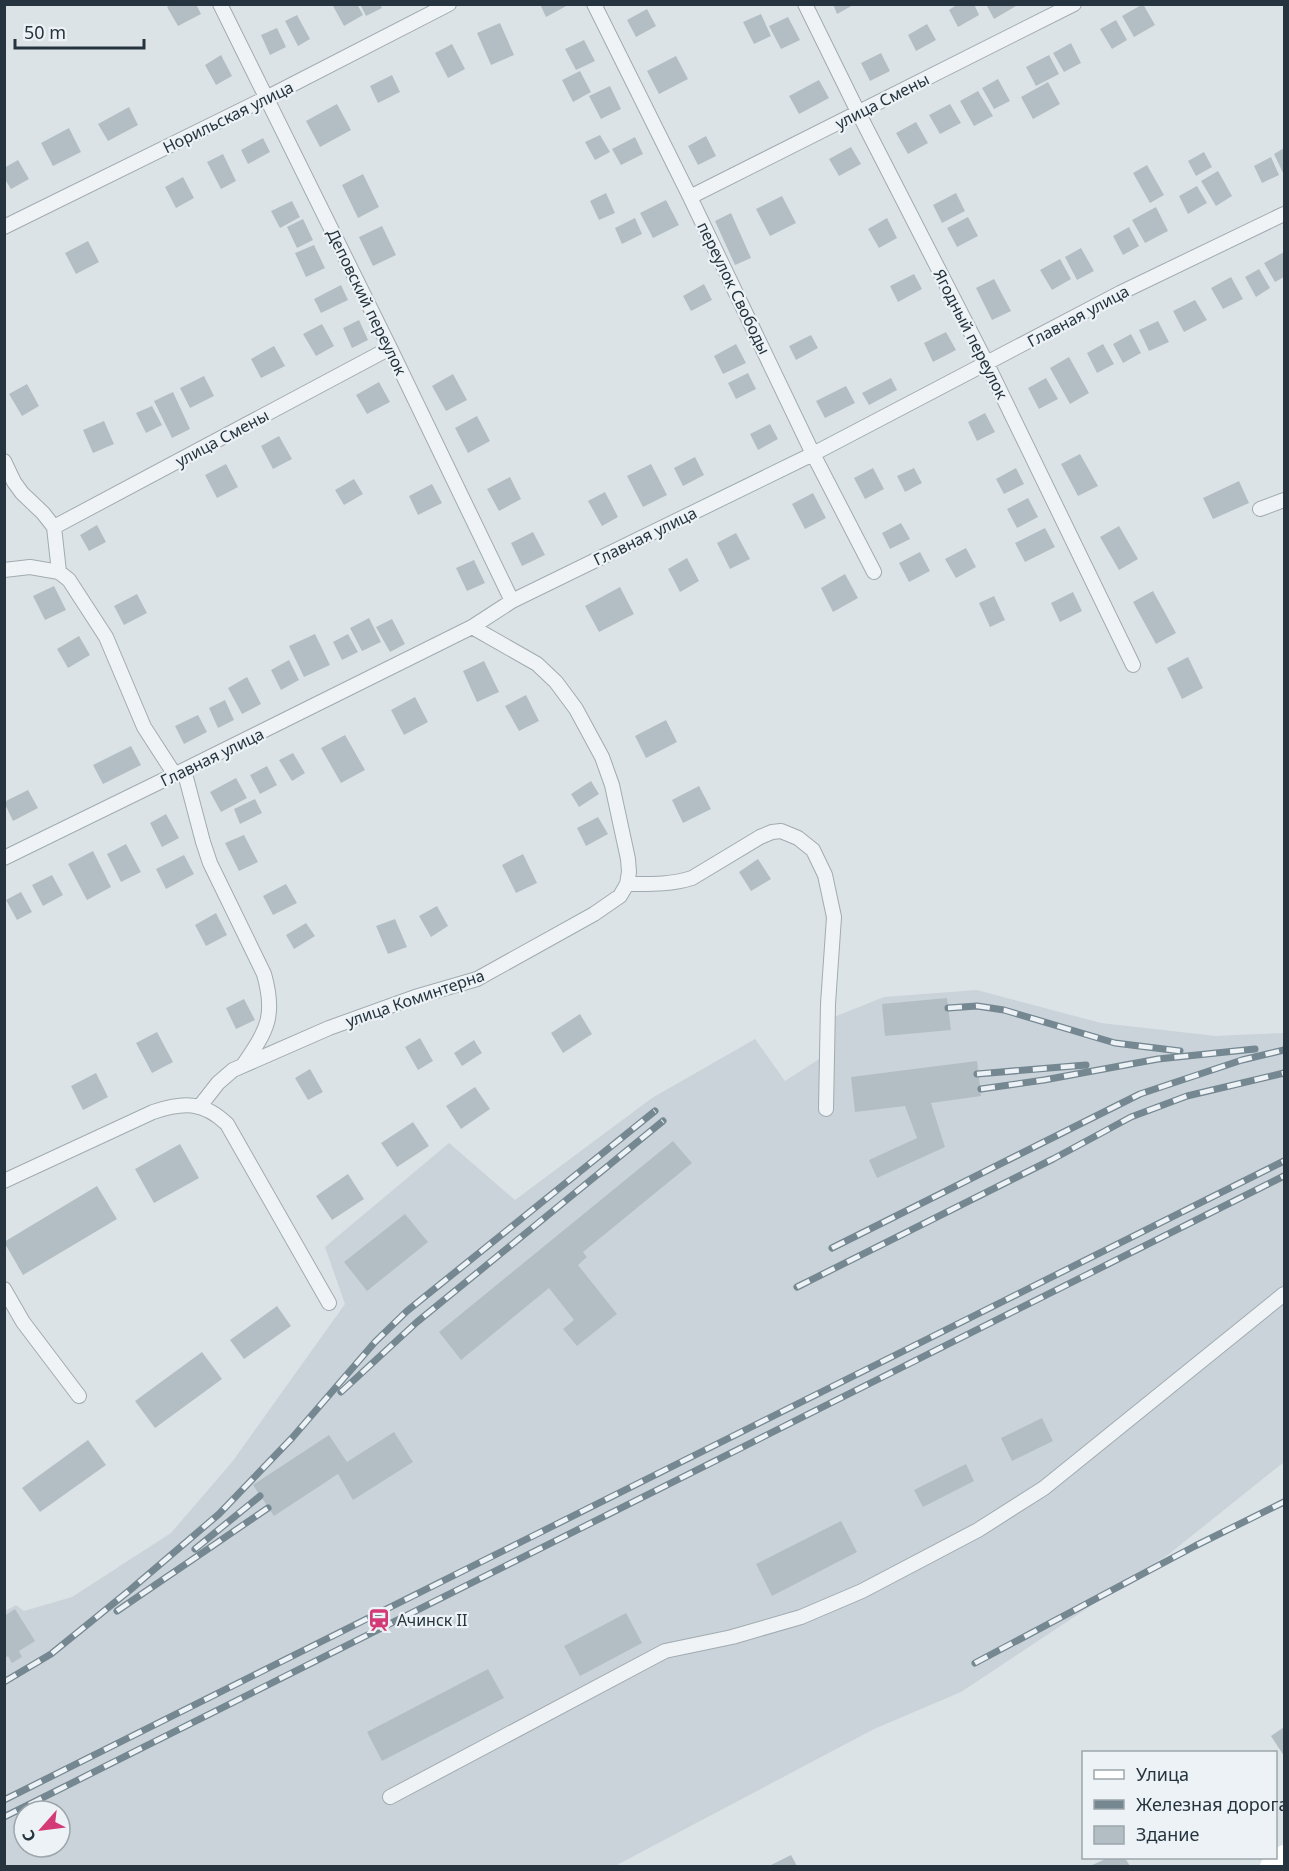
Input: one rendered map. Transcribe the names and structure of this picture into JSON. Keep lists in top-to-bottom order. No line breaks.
{"streets":{"street":["улица Смены","Норильская улица","переулок Свободы","Деповский переулок","Главная улица","Ягодный переулок","улица Коминтерна"]},"crossings":[["улица Смены","переулок Свободы"],["улица Смены","Деповский переулок"],["улица Смены","Ягодный переулок"],["Норильская улица","Деповский переулок"],["переулок Свободы","Главная улица"],["Деповский переулок","Главная улица"],["Главная улица","Ягодный переулок"]],"places":{"station":["Ачинск II"]},"legend":["Улица","Железная дорога","Здание"],"scale_bar":"50 m","north":"bottom left"}
